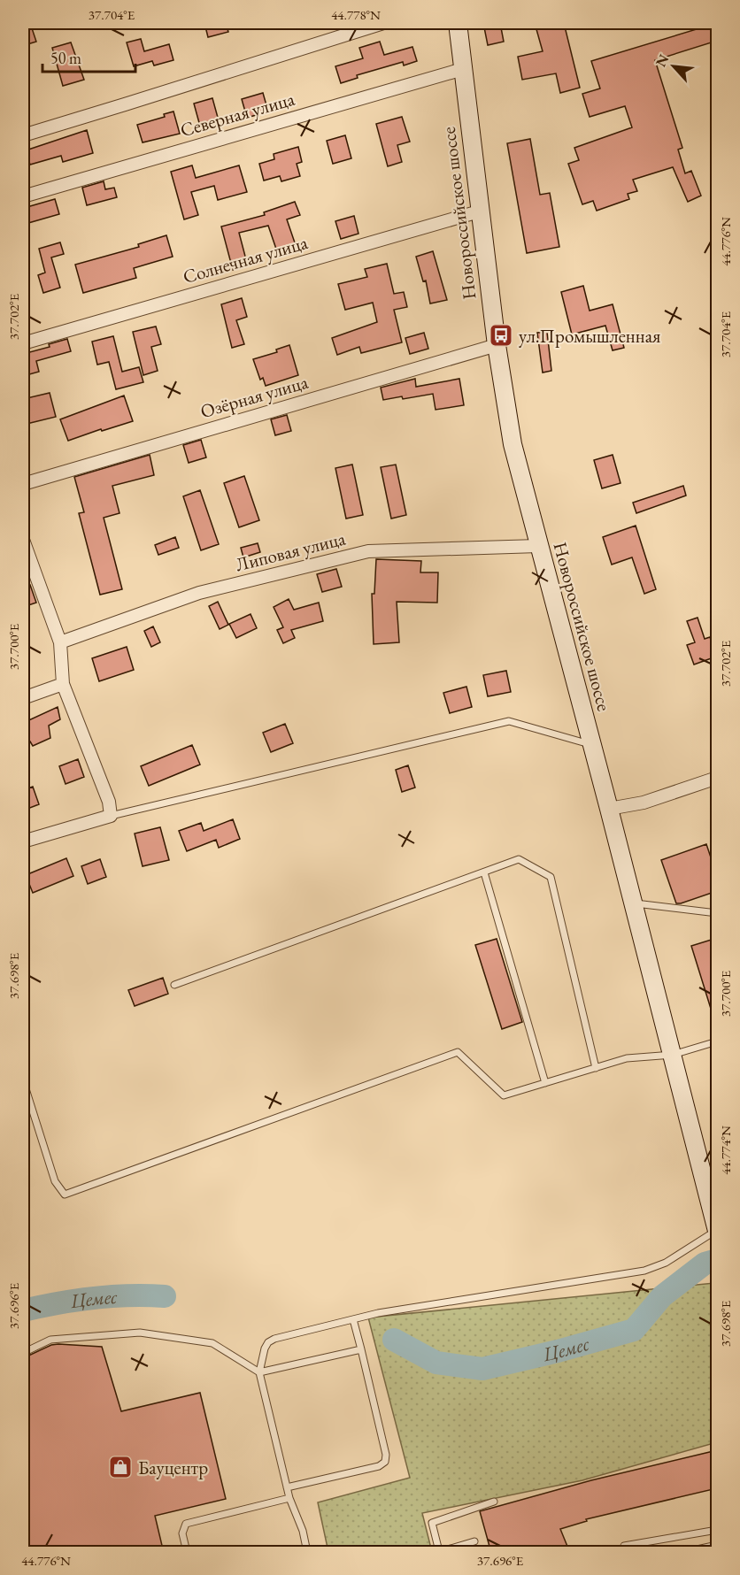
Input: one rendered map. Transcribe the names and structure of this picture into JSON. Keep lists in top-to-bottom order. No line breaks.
{"streets":{"main road":["Новороссийское шоссе"],"street":["Северная улица","Солнечная улица","Озёрная улица","Липовая улица"]},"crossings":[["Северная улица","Новороссийское шоссе"],["Новороссийское шоссе","Солнечная улица"],["Новороссийское шоссе","Озёрная улица"],["Новороссийское шоссе","Липовая улица"]],"water":["Цемес"],"places":{"bus stop":["ул.Промышленная"],"shop":["Бауцентр"]},"scale_bar":"50 m","north":"top left","coordinates":["37.704°E","44.778°N","44.776°N","37.702°E","37.700°E","37.698°E","44.774°N","37.696°E"]}
